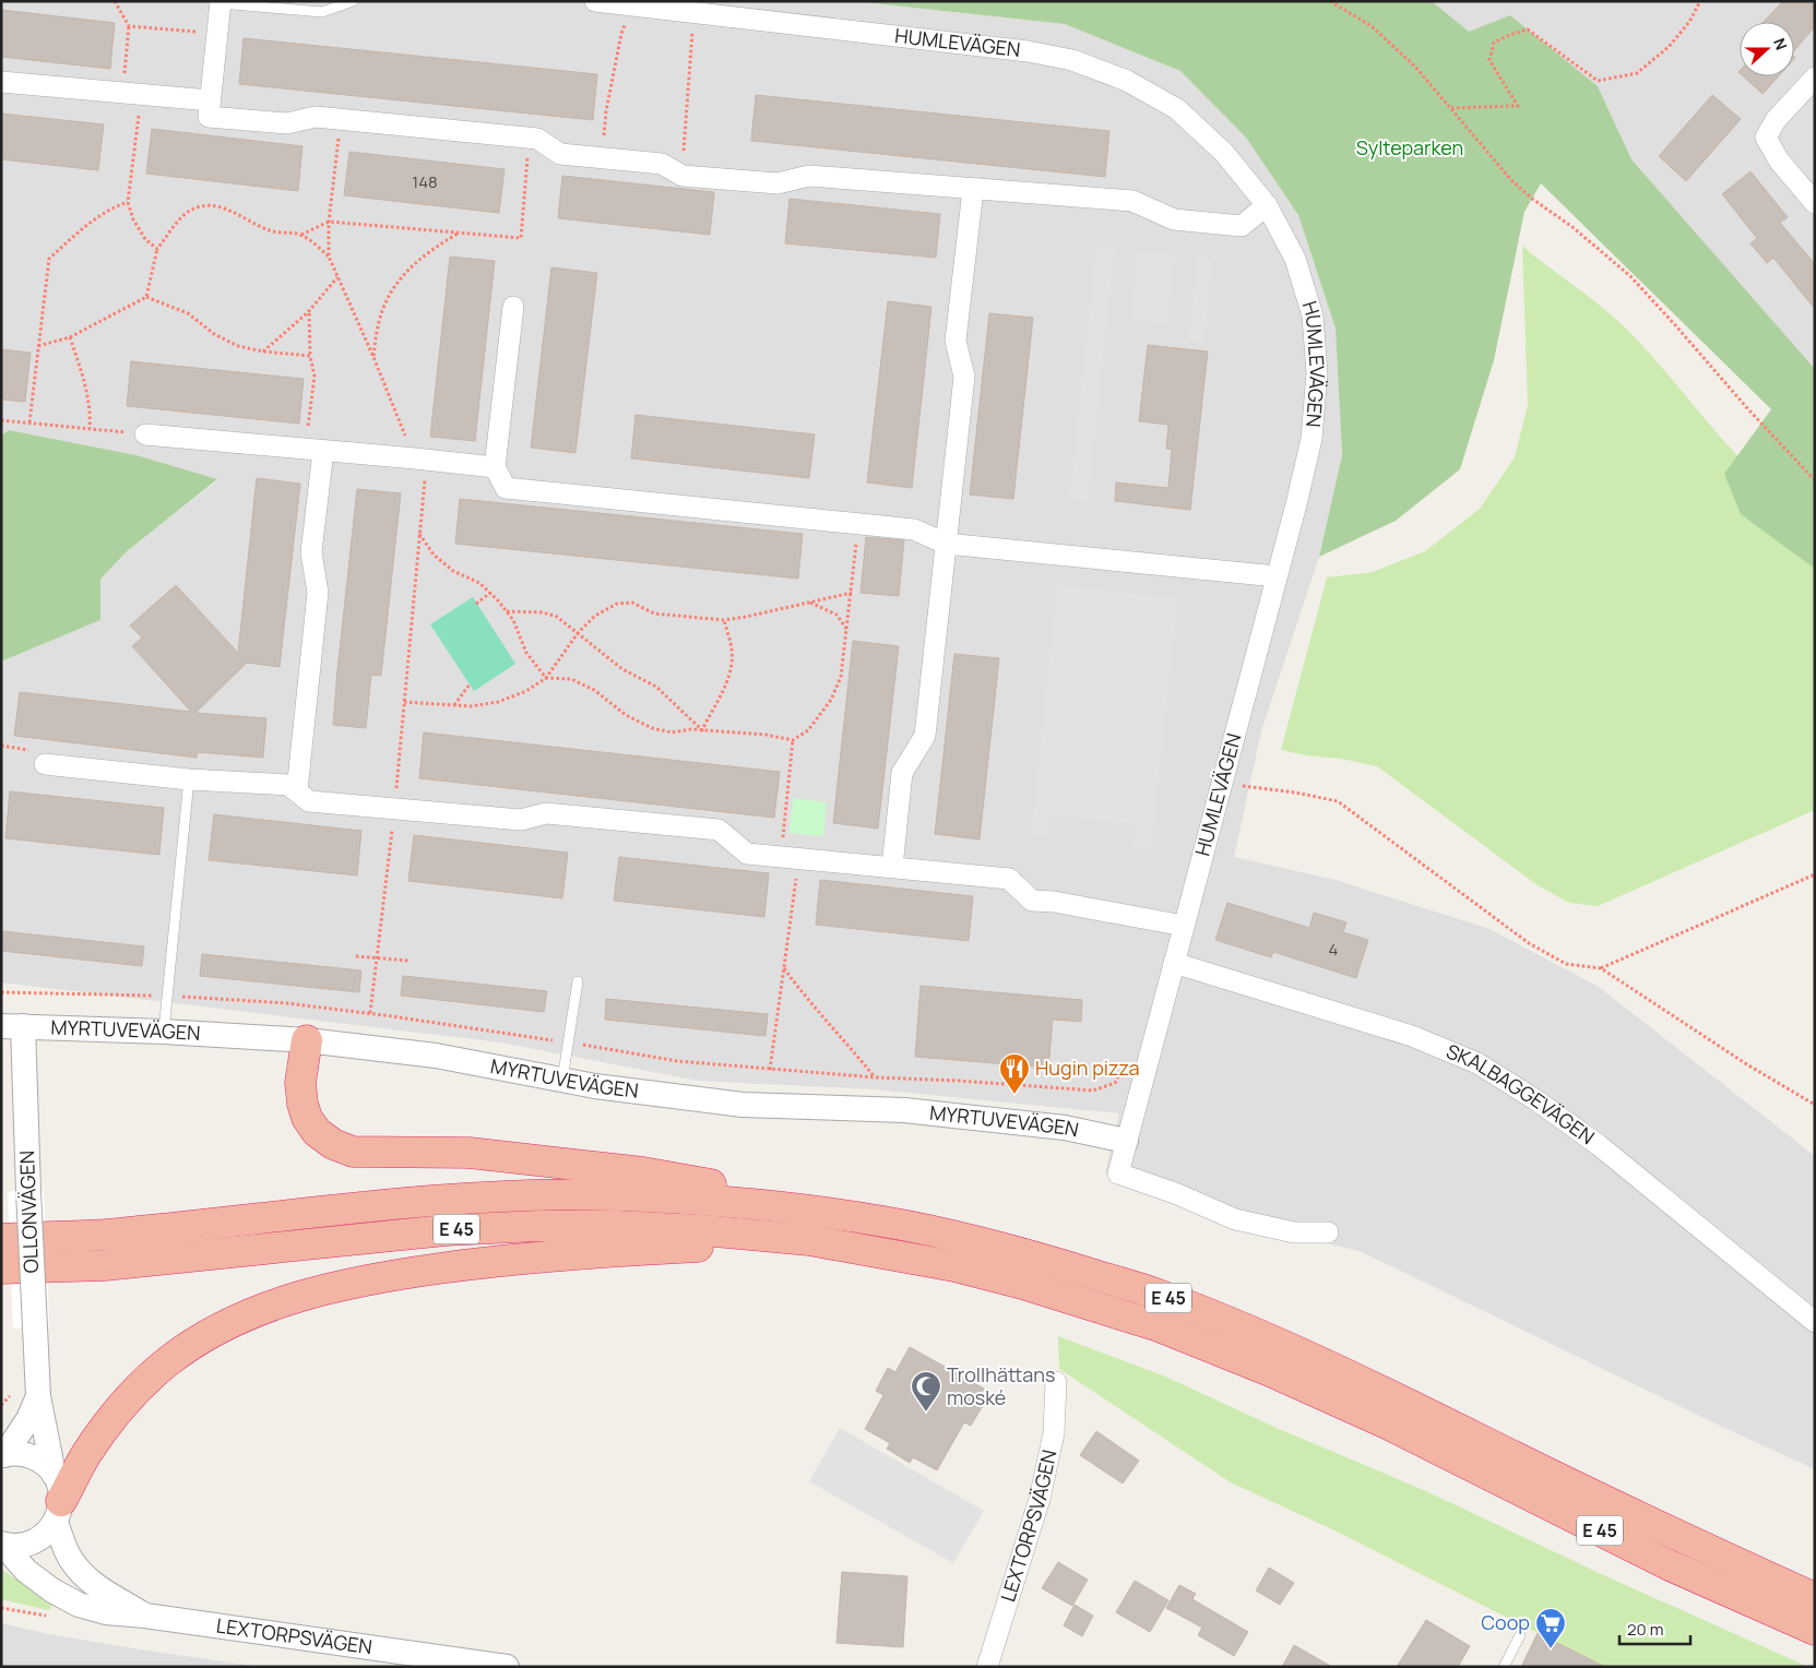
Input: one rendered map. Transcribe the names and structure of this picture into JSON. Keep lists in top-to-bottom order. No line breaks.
{"streets":{"highway":["E 45"],"street":["HUMLEVÄGEN","MYRTUVEVÄGEN","SKALBAGGEVÄGEN","OLLONVÄGEN","LEXTORPSVÄGEN"]},"crossings":[["HUMLEVÄGEN","MYRTUVEVÄGEN"],["HUMLEVÄGEN","SKALBAGGEVÄGEN"],["MYRTUVEVÄGEN","OLLONVÄGEN"],["OLLONVÄGEN","LEXTORPSVÄGEN"]],"parks":["Sylteparken"],"places":{"restaurant":["Hugin pizza"],"mosque":["Trollhättans moské"],"supermarket":["Coop"]},"house_numbers":["148","4"],"scale_bar":"20 m","north":"right"}
